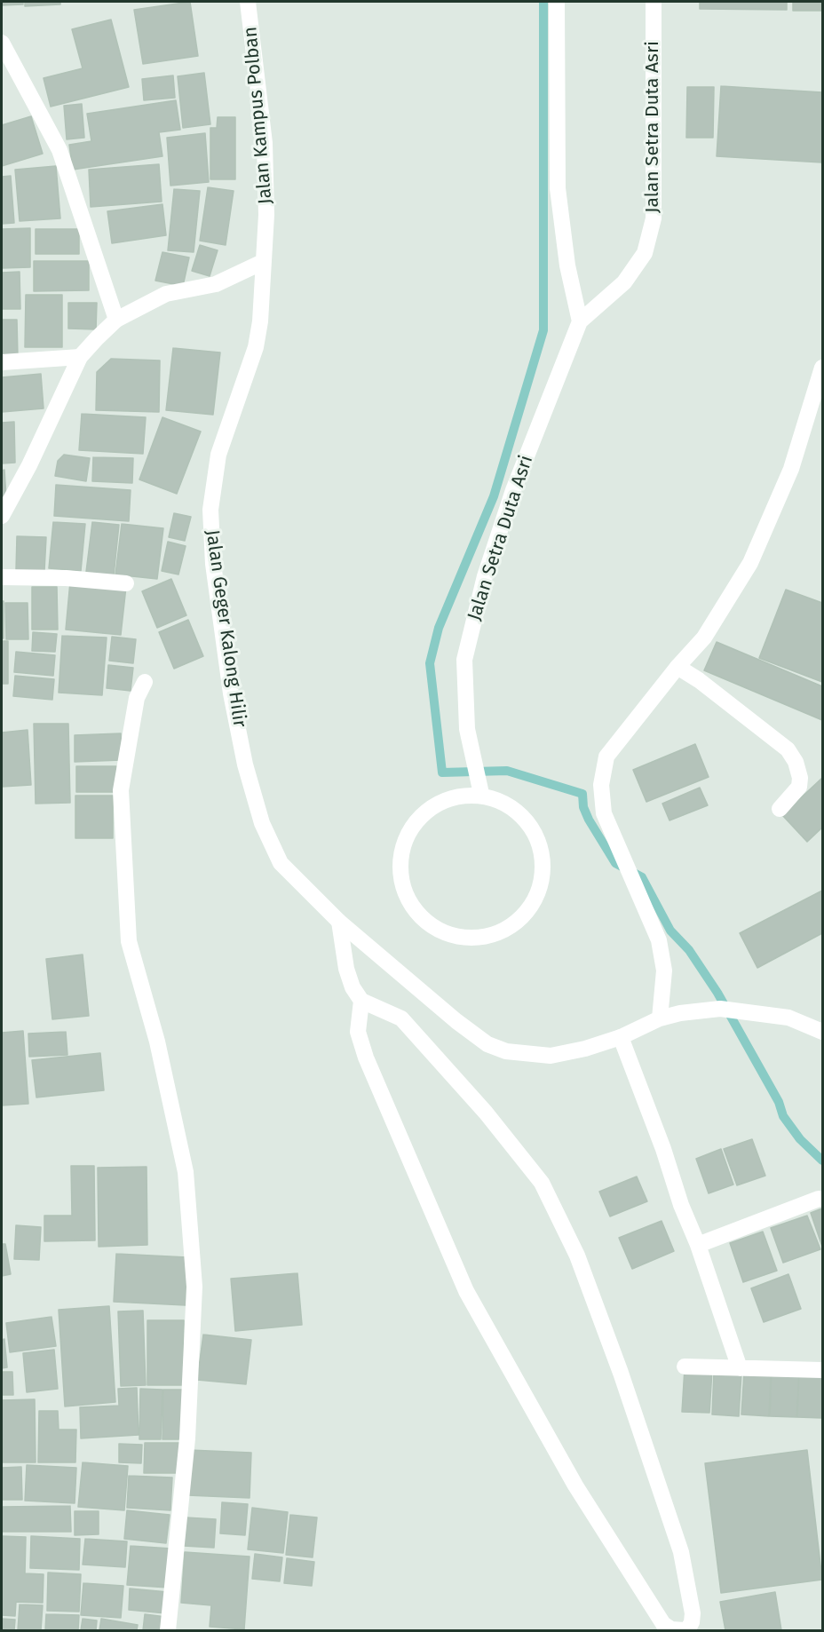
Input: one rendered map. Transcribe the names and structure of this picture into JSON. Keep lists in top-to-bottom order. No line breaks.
{"streets":{"street":["Jalan Kampus Polban","Jalan Setra Duta Asri","Jalan Geger Kalong Hilir"]},"crossings":[["Jalan Kampus Polban","Jalan Geger Kalong Hilir"]]}
